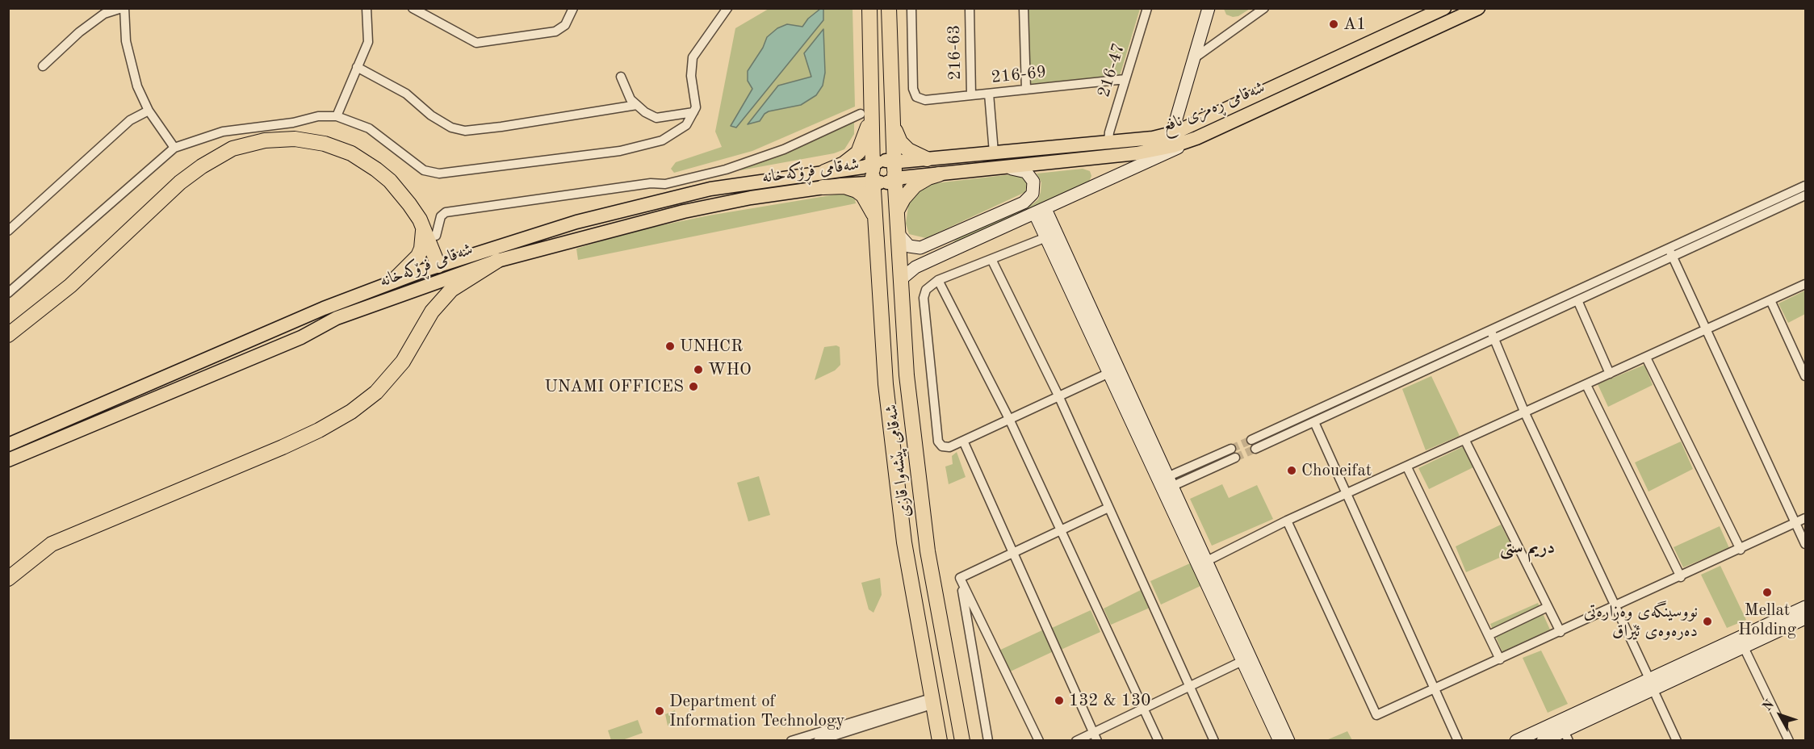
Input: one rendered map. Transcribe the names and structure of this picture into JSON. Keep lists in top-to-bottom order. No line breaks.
{"streets":{"highway":["شەقامی پێشەوا قازی"],"main road":["شەقامی ڕەمزی نافع","شەقامی فڕۆکەخانە"],"street":["216-63","216-47","216-69"]},"crossings":[["216-63","216-69"],["216-47","216-69"],["216-47","شەقامی ڕەمزی نافع"],["شەقامی ڕەمزی نافع","شەقامی فڕۆکەخانە"],["شەقامی ڕەمزی نافع","شەقامی پێشەوا قازی"],["شەقامی فڕۆکەخانە","شەقامی پێشەوا قازی"]],"districts":["دریم ستی"],"places":["A1","UNHCR","WHO","UNAMI OFFICES","Choueifat","Mellat Holding","نووسینگەی وەزارەتی دەرەوەی ئێراق","132 & 130","Department of Information Technology"],"north":"top left"}
